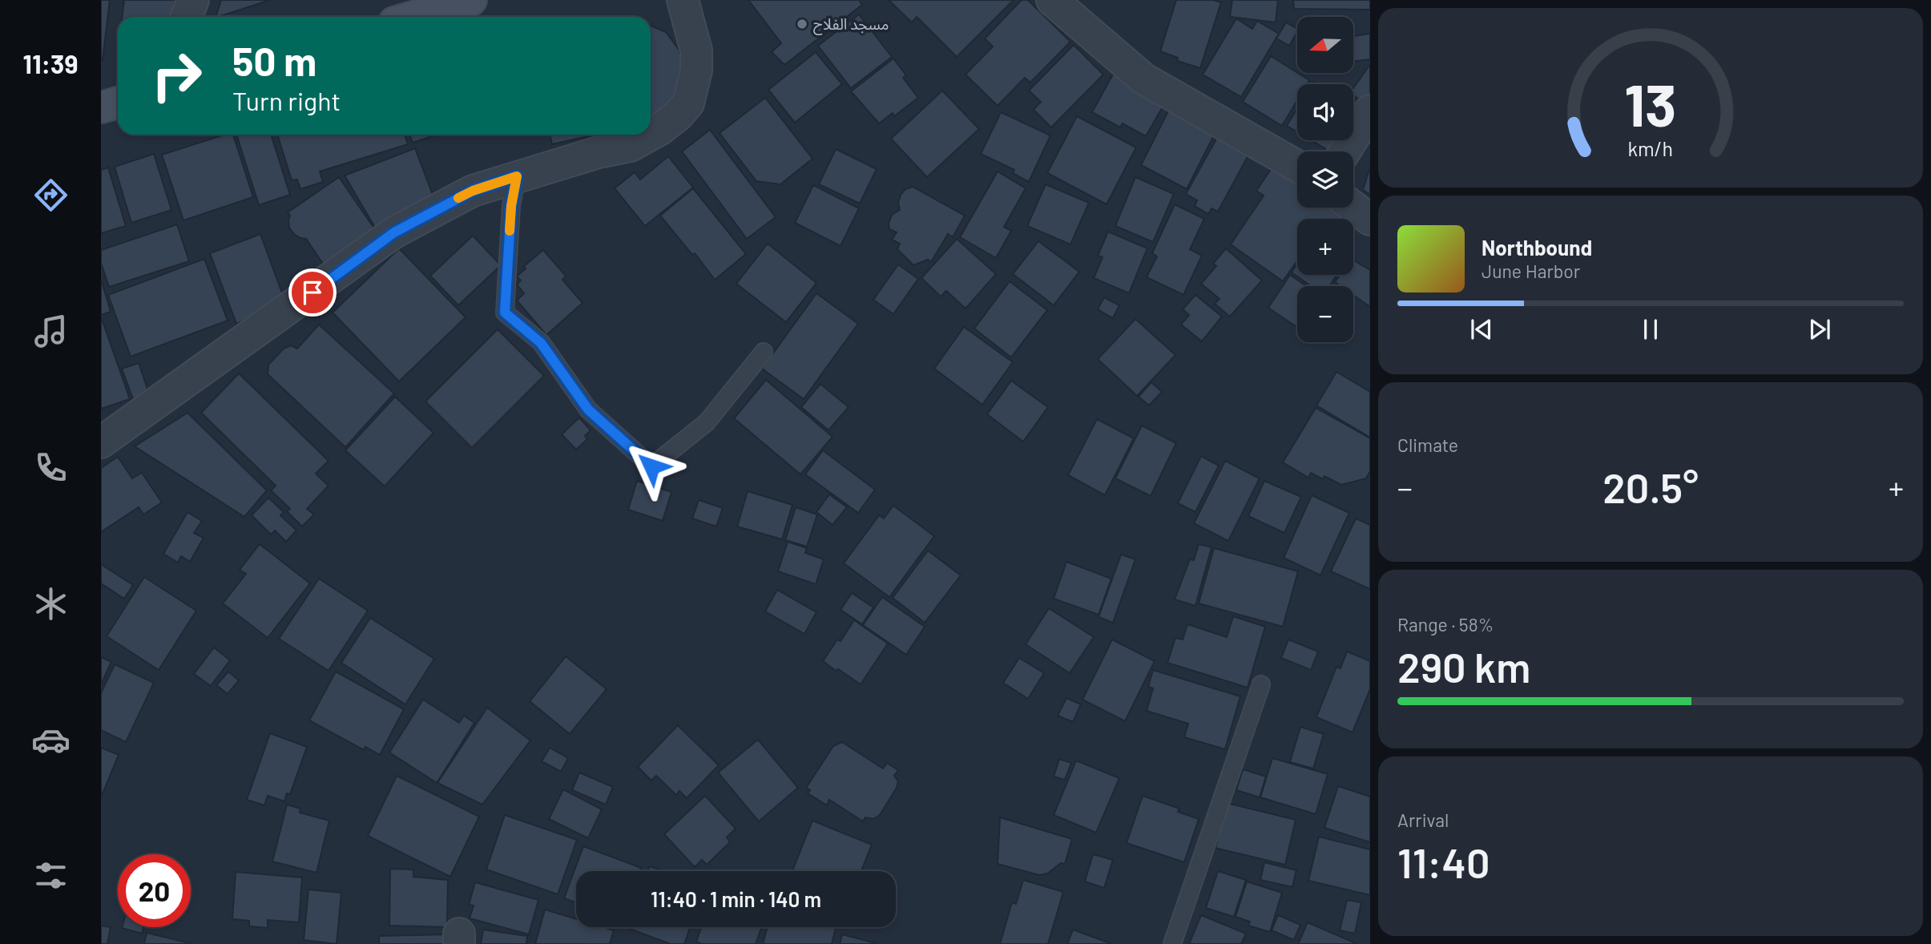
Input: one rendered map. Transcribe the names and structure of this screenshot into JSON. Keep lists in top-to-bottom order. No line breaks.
{"places":["مسجد الفلاح"],"north":"left","page":{"tabs":"11:39","map_buttons":["+","−"],"turn":["50 m","Turn right"],"song":["Northbound","June Harbor"],"tile":["Climate",["Range · 58%","290 km"],["Arrival","11:40"]],"heat":["−","20.5°","+"],"limit":"20","trip":"11:40 · 1 min · 140 m","gauge":["13","km/h"]}}
